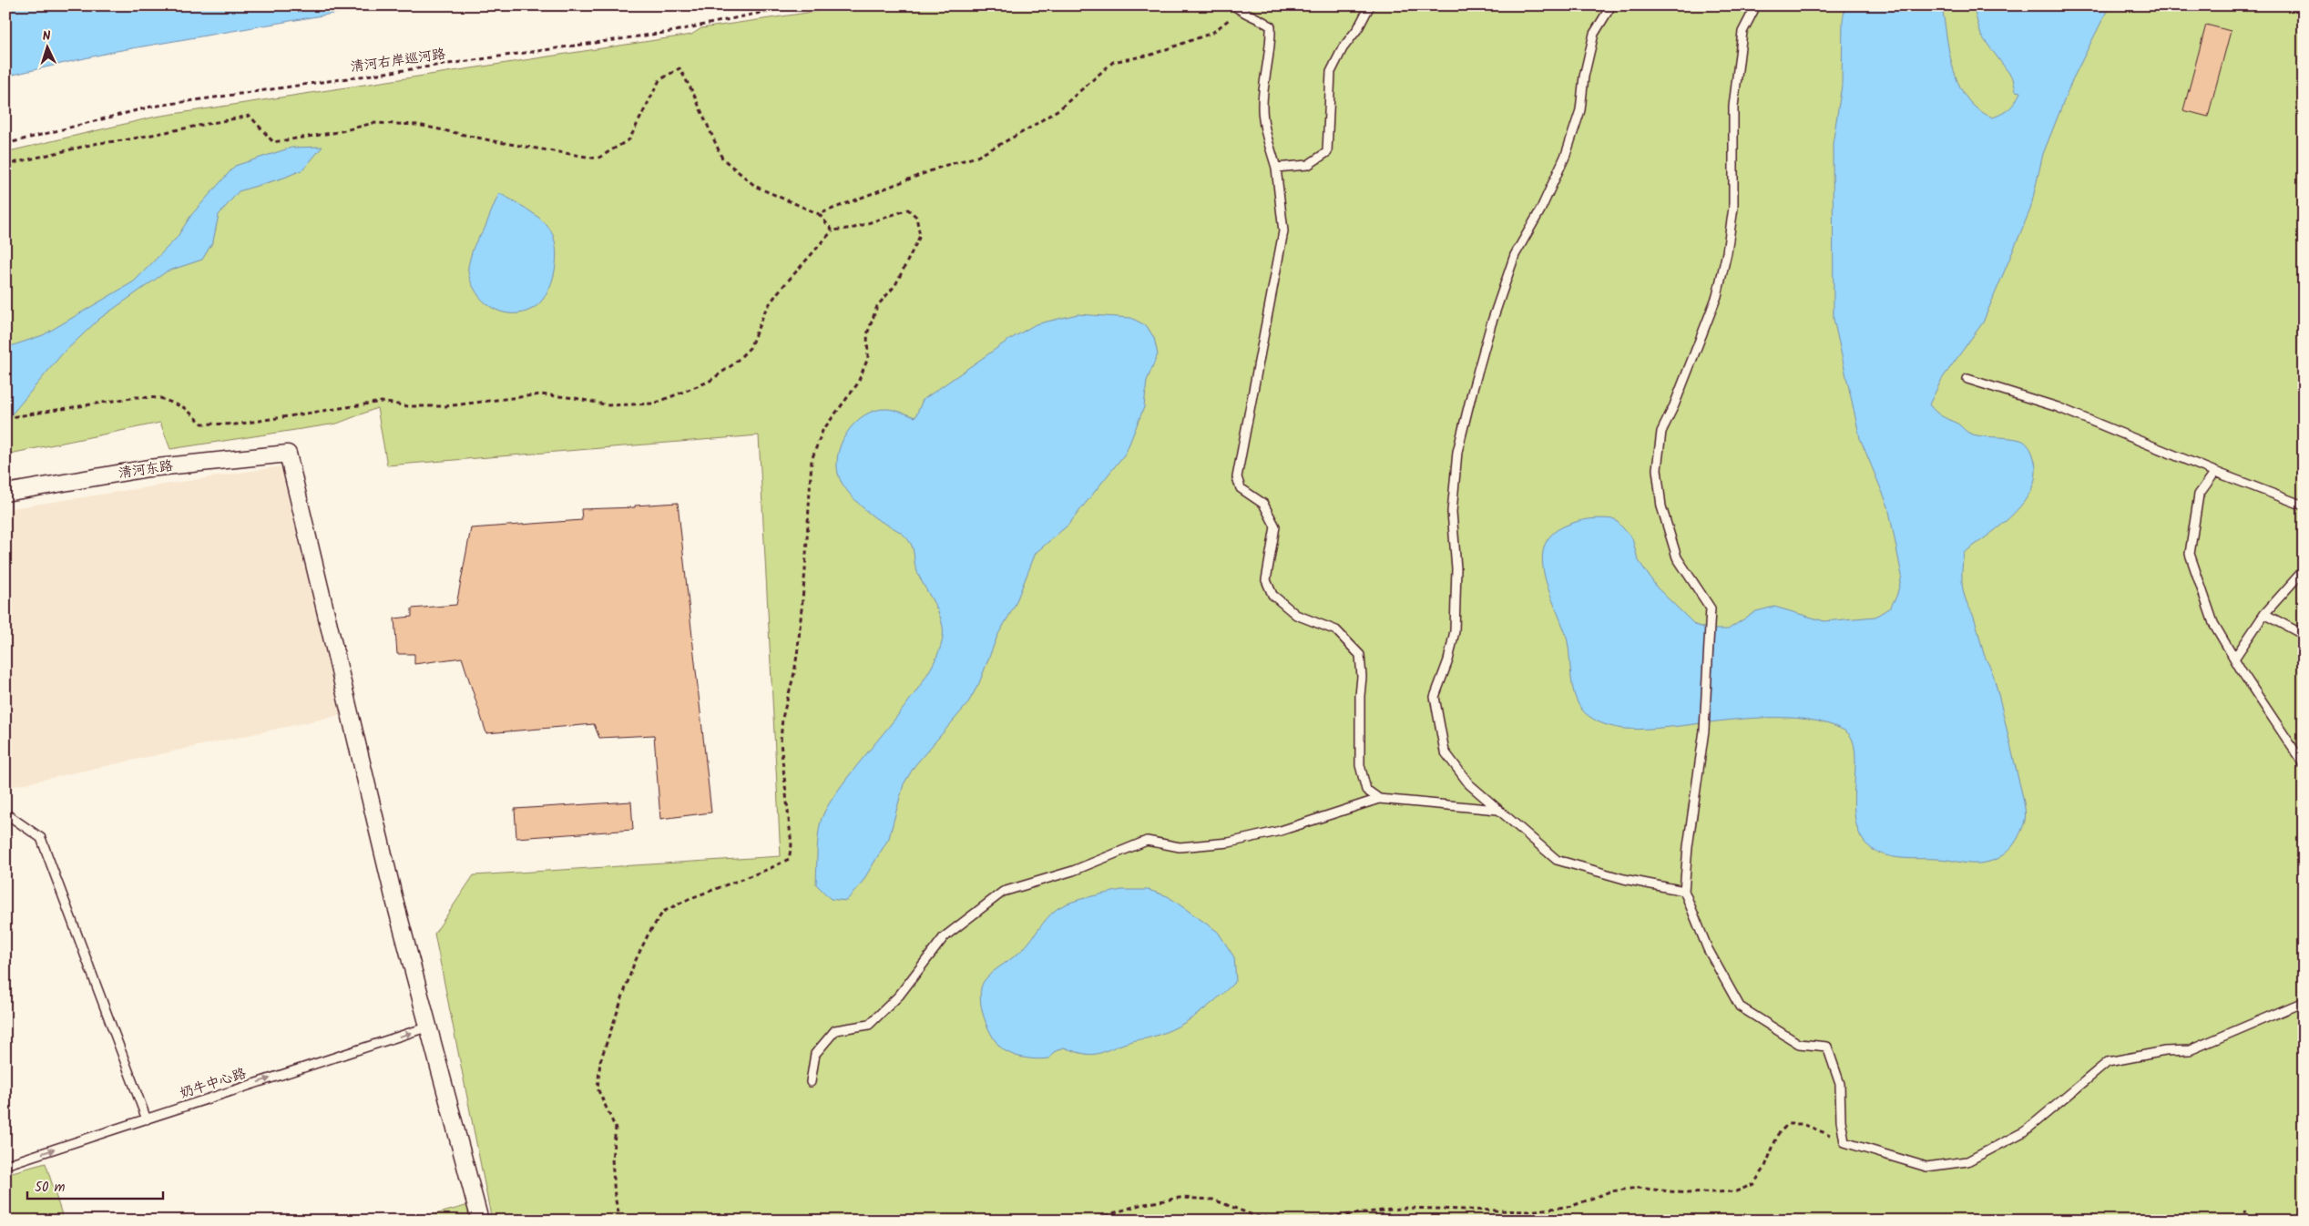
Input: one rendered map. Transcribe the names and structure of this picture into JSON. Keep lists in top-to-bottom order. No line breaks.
{"streets":{"street":["清河东路"],"lane":["奶牛中心路"],"path":["清河右岸巡河路"]},"crossings":[["清河东路","奶牛中心路"]],"one_way":["奶牛中心路"],"scale_bar":"50 m","north":"top"}
